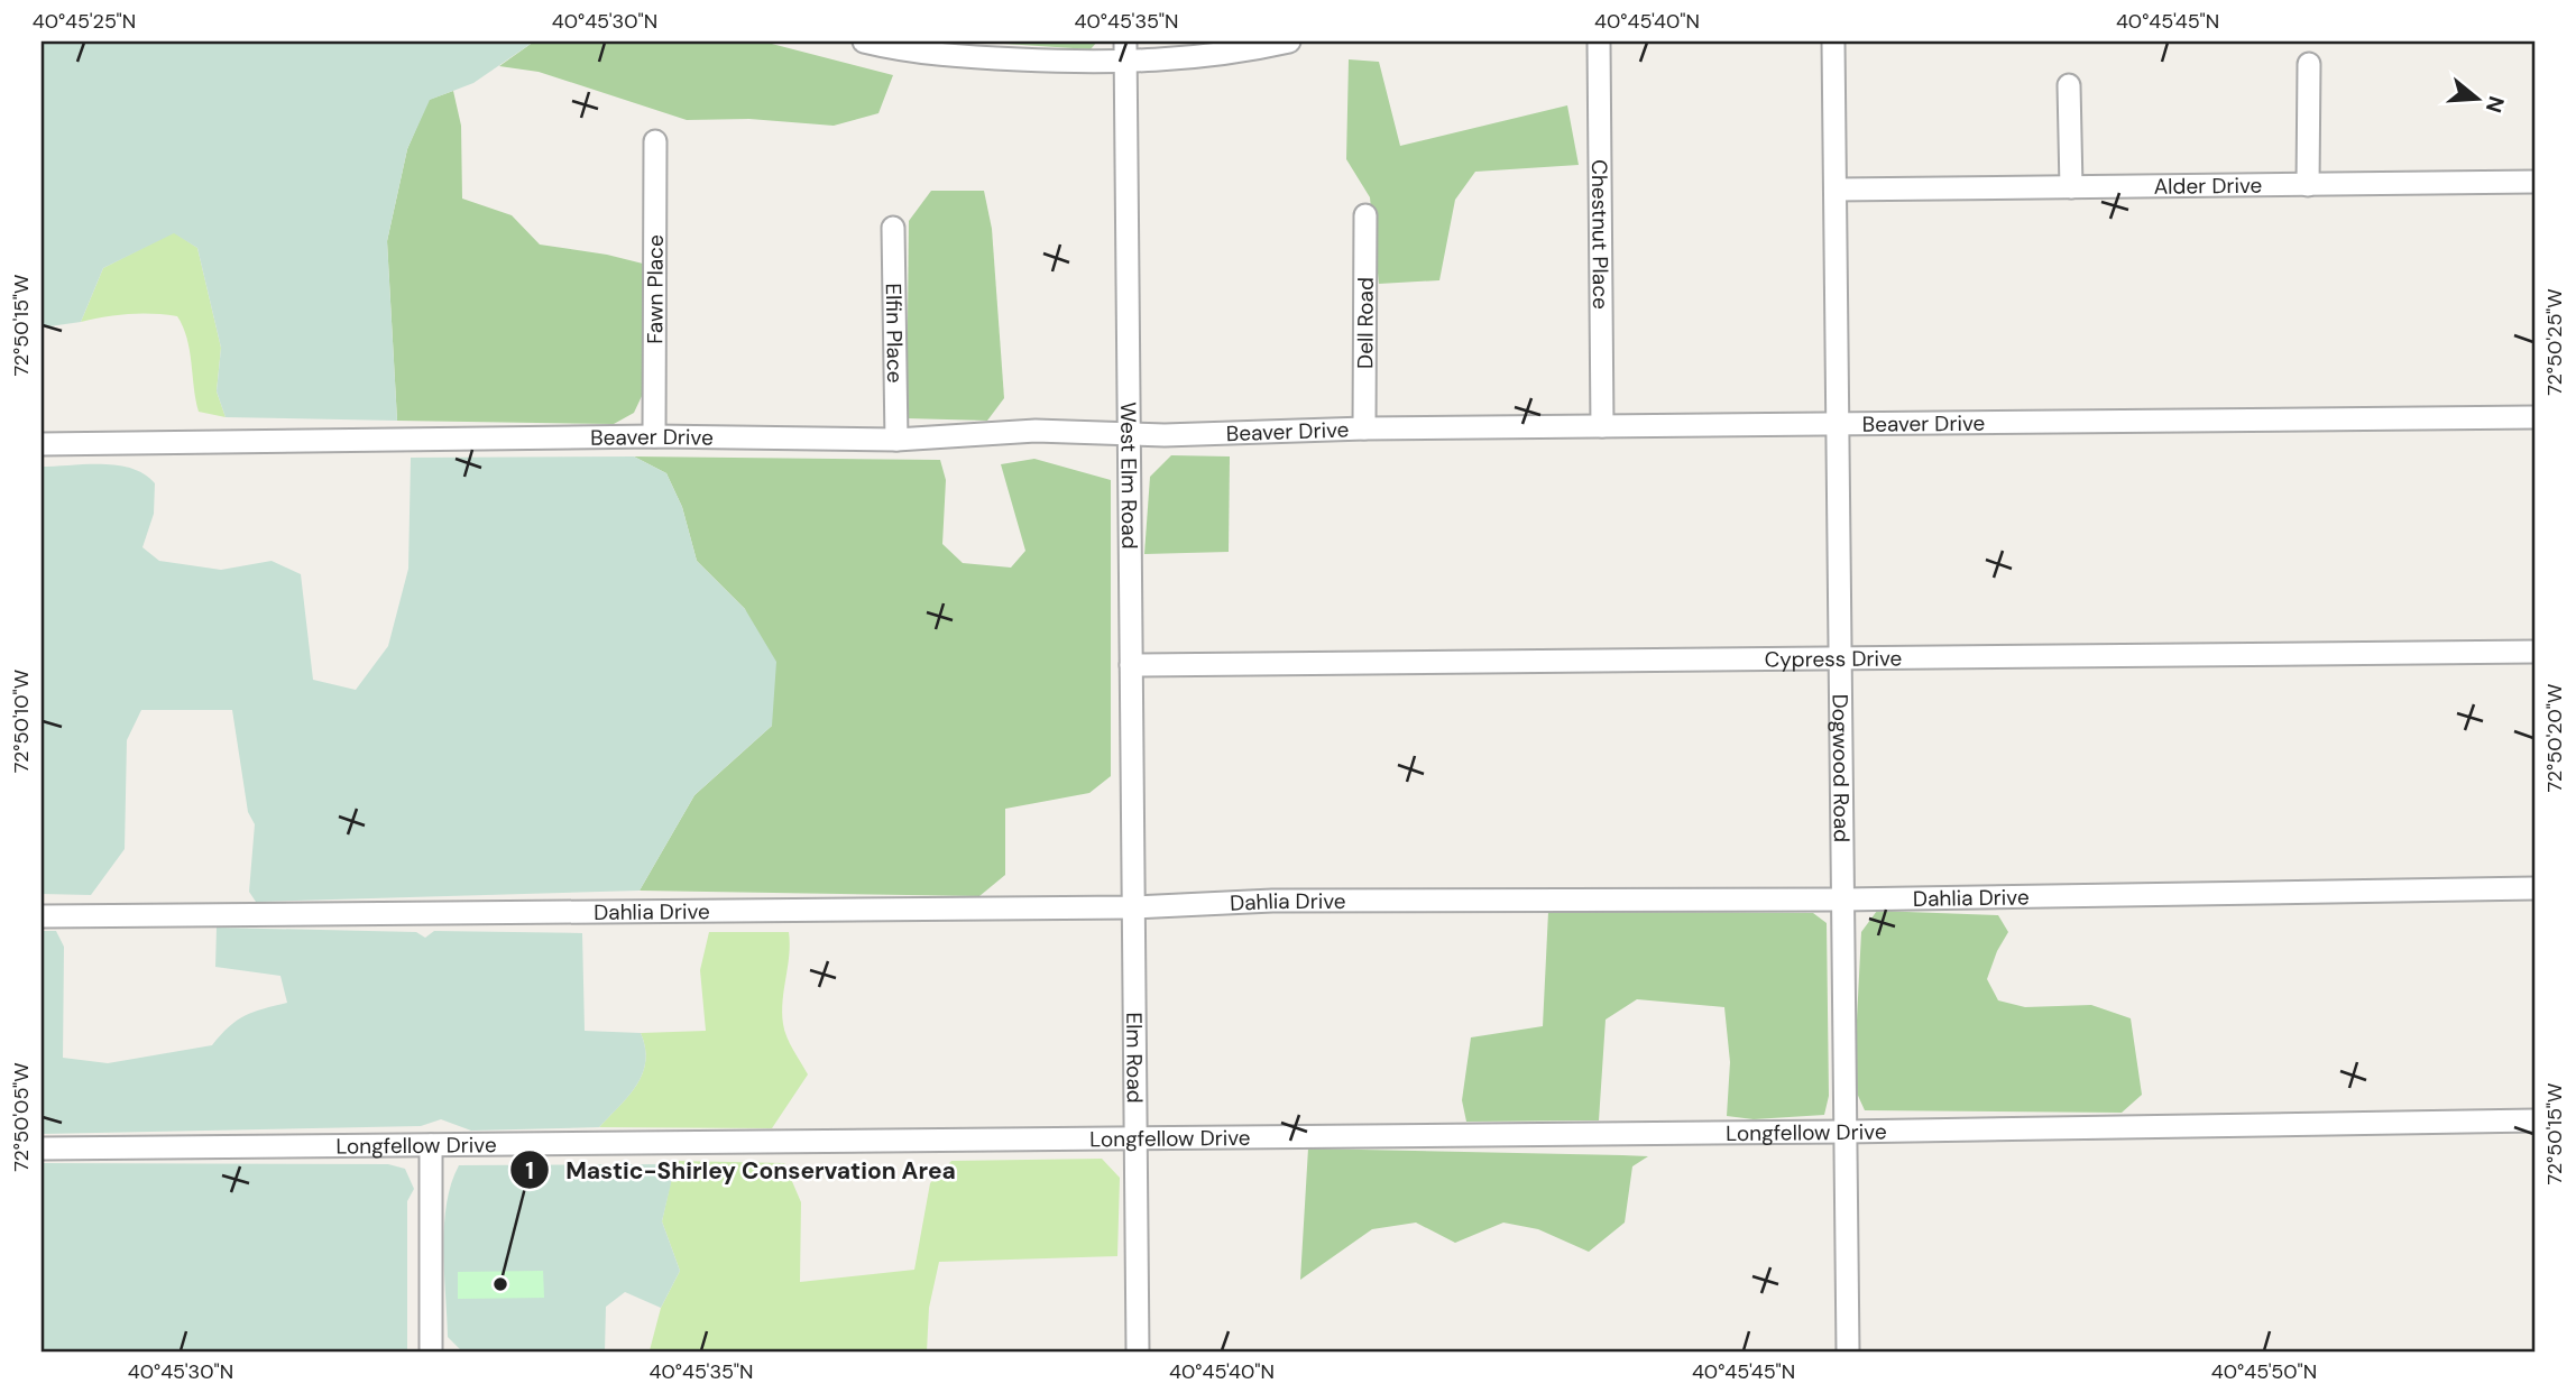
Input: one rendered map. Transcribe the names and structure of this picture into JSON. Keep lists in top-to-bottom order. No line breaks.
{"streets":{"street":["Alder Drive","Chestnut Place","Fawn Place","Dell Road","Elfin Place","Beaver Drive","West Elm Road","Cypress Drive","Dogwood Road","Dahlia Drive","Elm Road","Longfellow Drive"]},"crossings":[["Alder Drive","Dogwood Road"],["Chestnut Place","Beaver Drive"],["Fawn Place","Beaver Drive"],["Dell Road","Beaver Drive"],["Elfin Place","Beaver Drive"],["Beaver Drive","West Elm Road"],["Beaver Drive","Dogwood Road"],["West Elm Road","Cypress Drive"],["West Elm Road","Dahlia Drive"],["West Elm Road","Elm Road"],["Cypress Drive","Dogwood Road"],["Dogwood Road","Dahlia Drive"],["Dogwood Road","Longfellow Drive"],["Dahlia Drive","Elm Road"],["Elm Road","Longfellow Drive"]],"places":["Mastic-Shirley Conservation Area"],"north":"right","coordinates":["40°45'25\"N","40°45'30\"N","40°45'35\"N","40°45'40\"N","40°45'45\"N","72°50'15\"W","72°50'25\"W","72°50'10\"W","72°50'20\"W","72°50'05\"W","40°45'50\"N"]}
